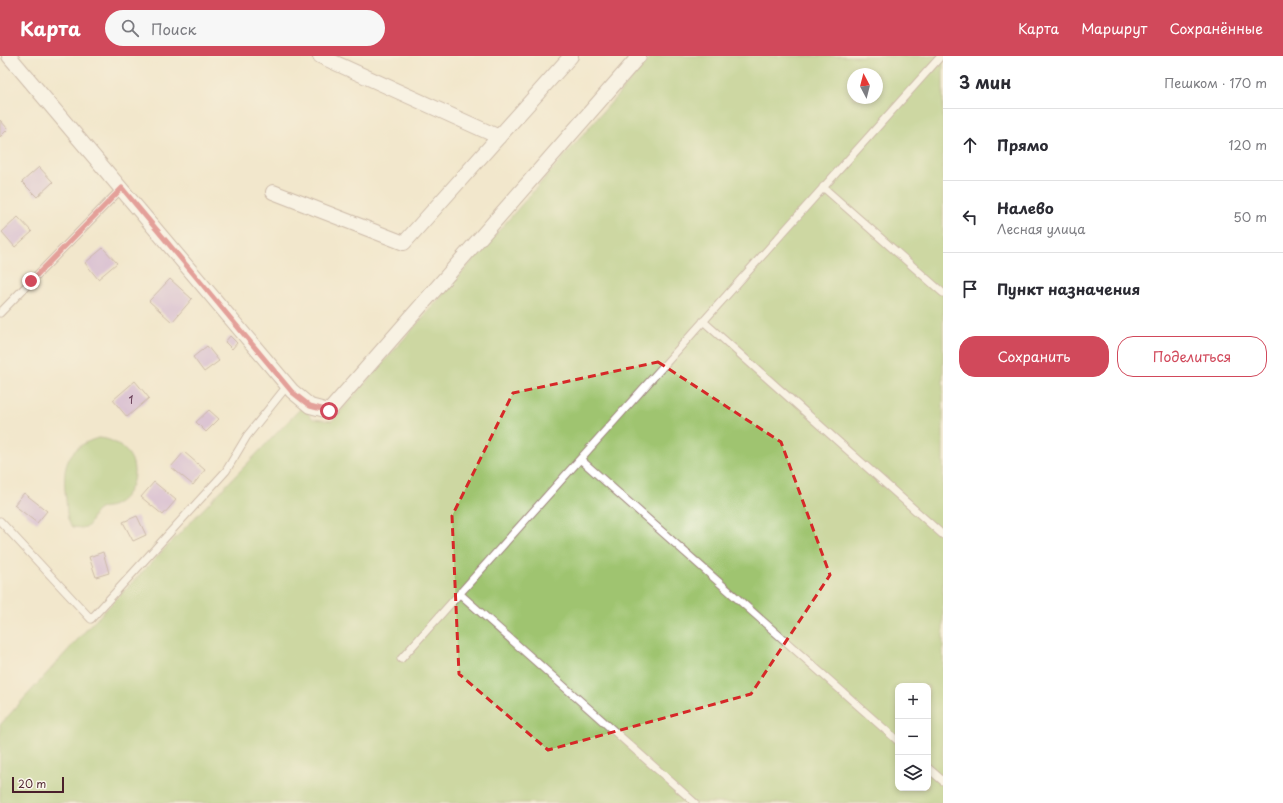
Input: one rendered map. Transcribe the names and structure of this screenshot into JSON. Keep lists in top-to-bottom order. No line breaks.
{"house_numbers":["1"],"scale_bar":"20 m","north":"top","page":{"header":"Карта","search":"Поиск","nav":["Карта","Маршрут","Сохранённые"],"heading":["3 мин","Пешком · 170 m"],"list":[["Прямо","120 m"],["Налево","Лесная улица","50 m"],"Пункт назначения"],"buttons":["Сохранить","Поделиться"],"map_buttons":["+","−"],"scale":"20 m"}}
